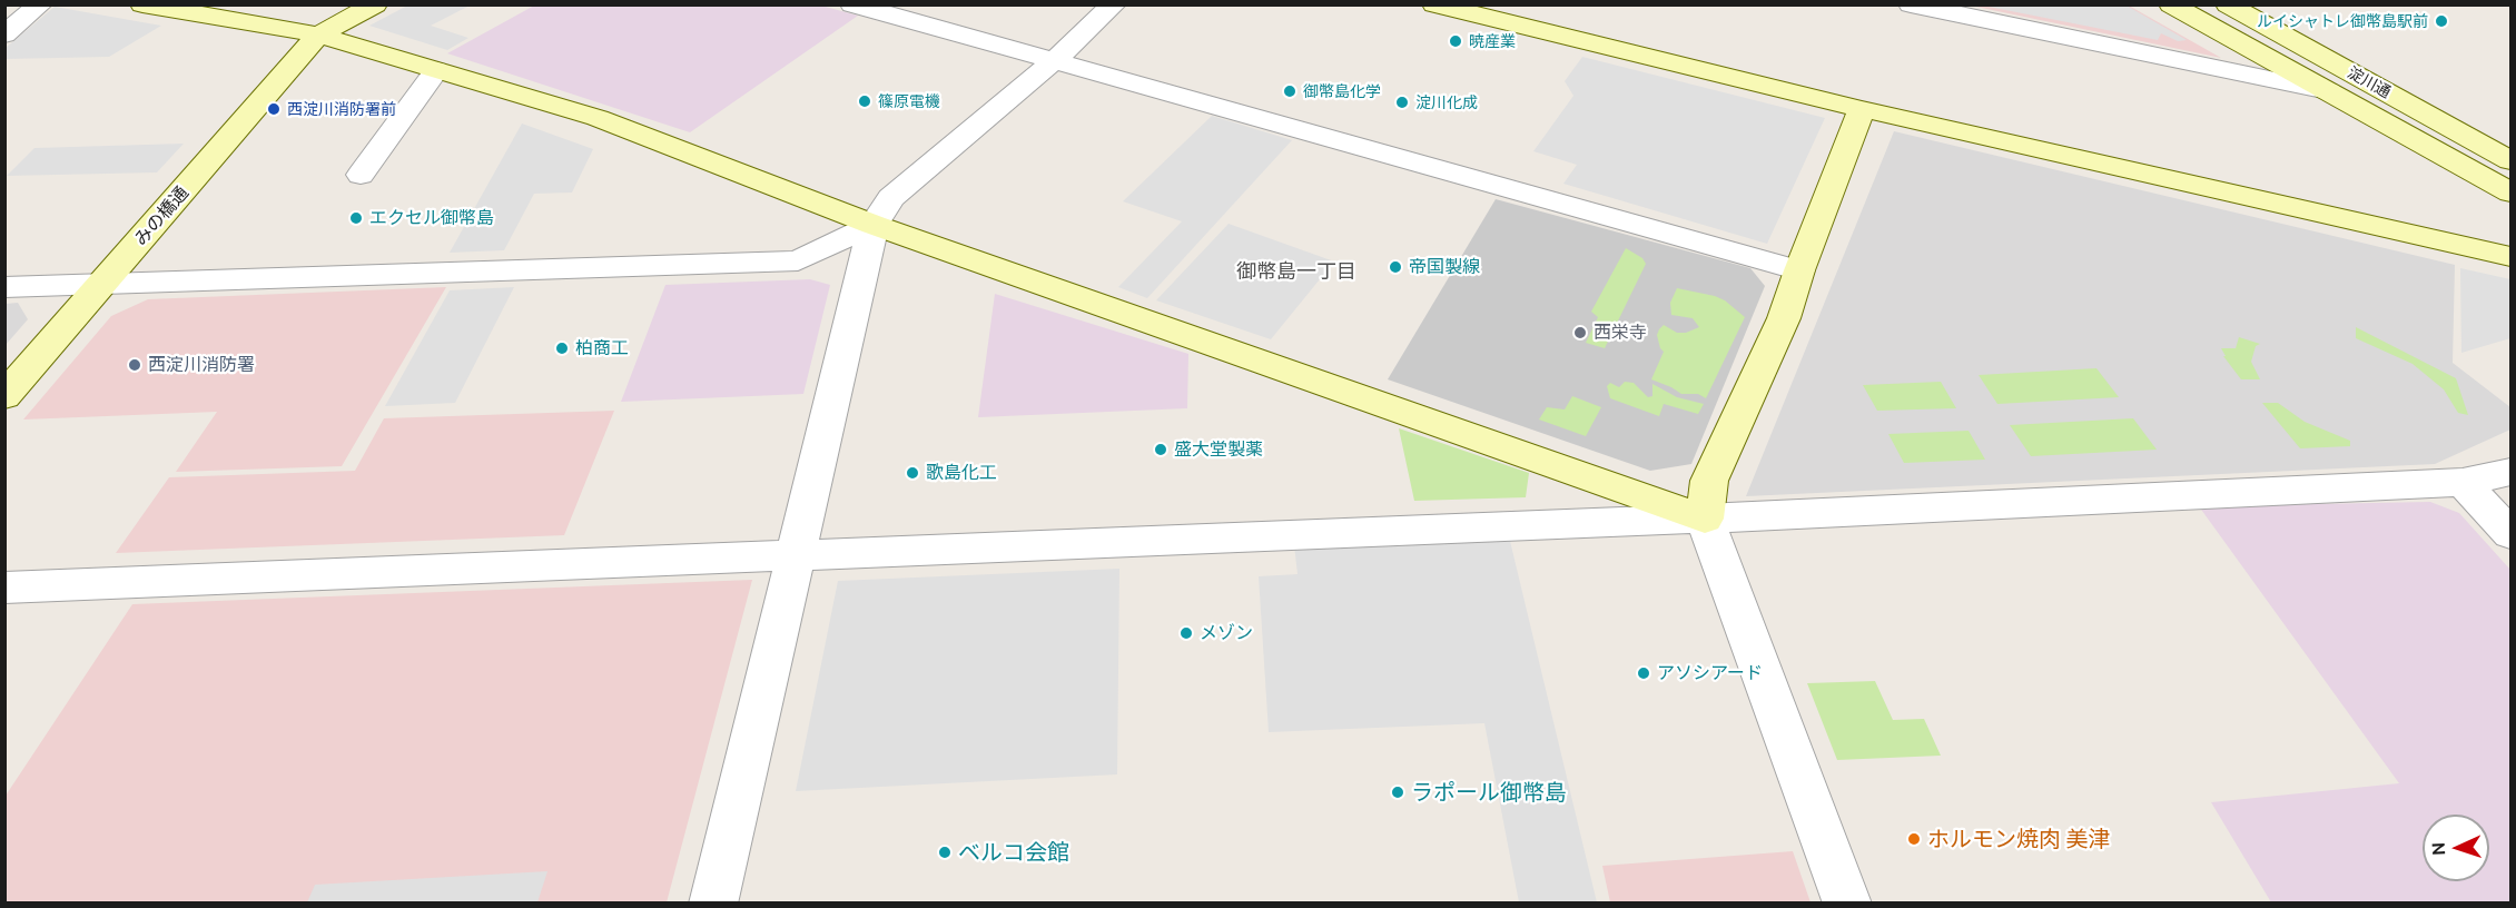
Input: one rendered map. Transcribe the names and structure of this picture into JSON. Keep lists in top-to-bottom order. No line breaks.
{"streets":{"street":["淀川通","みの橋通"]},"districts":["御幣島一丁目"],"places":["ルイシャトレ御幣島駅前","暁産業","御幣島化学","篠原電機","淀川化成","西淀川消防署前","エクセル御幣島","帝国製線","西栄寺","柏商工","西淀川消防署","盛大堂製薬","歌島化工","メゾン","アソシアード","ラポール御幣島","ホルモン焼肉 美津","ベルコ会館"],"north":"left"}
